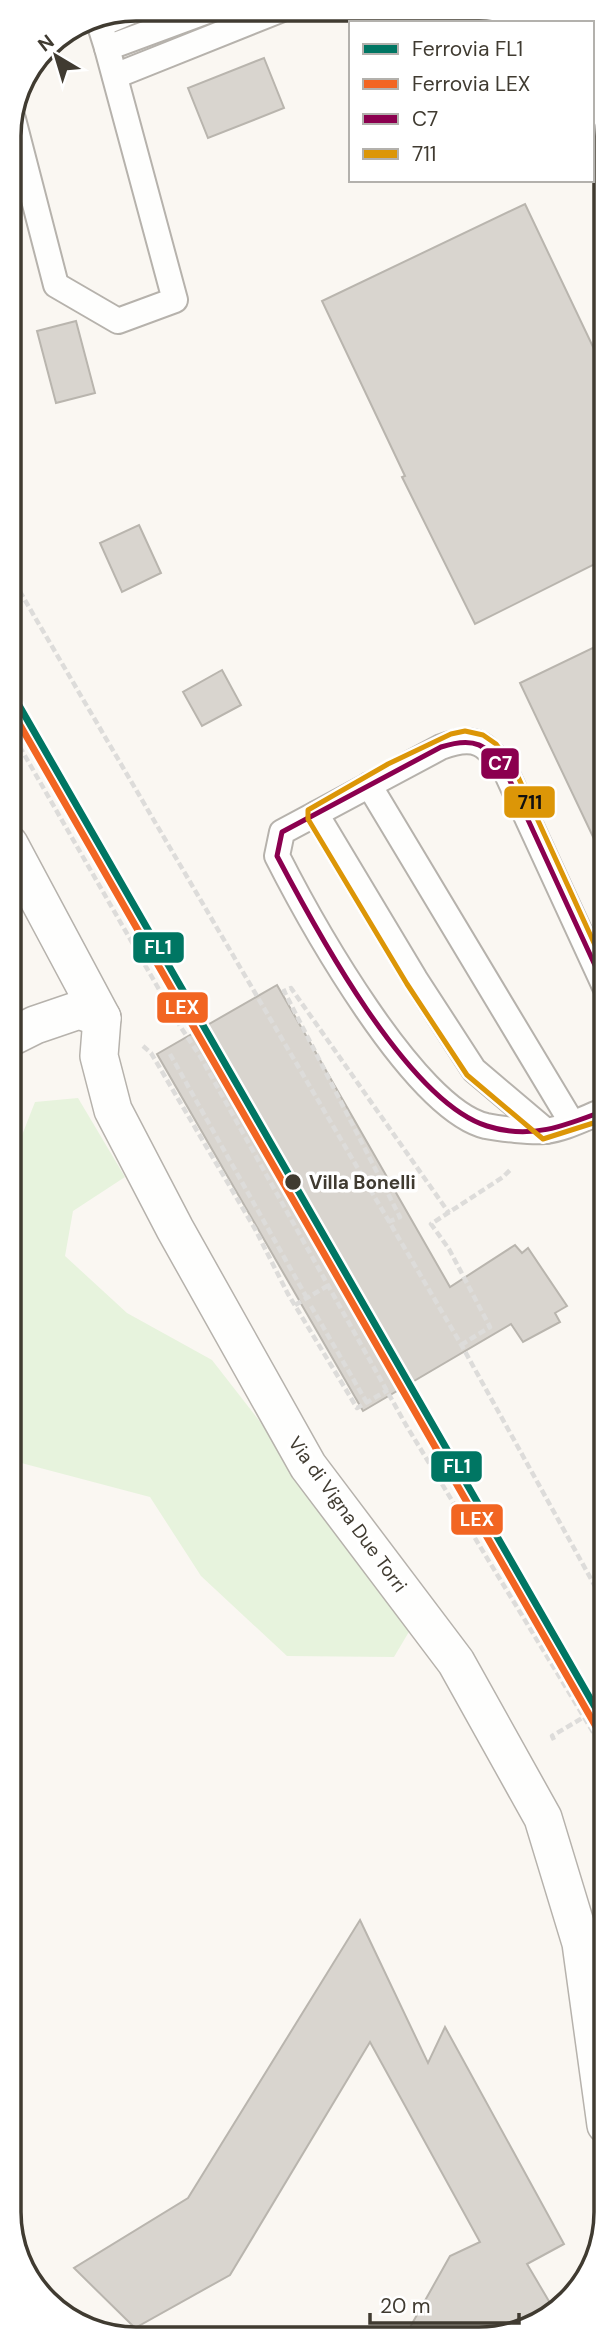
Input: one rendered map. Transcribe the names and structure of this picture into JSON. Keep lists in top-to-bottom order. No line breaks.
{"streets":{"street":["Via di Vigna Due Torri"]},"places":["Villa Bonelli"],"lines":["rail line FL1","rail line LEX","transit line 711","transit line C7"],"legend":["Ferrovia FL1","Ferrovia LEX","C7","711"],"scale_bar":"20 m","north":"top left"}
